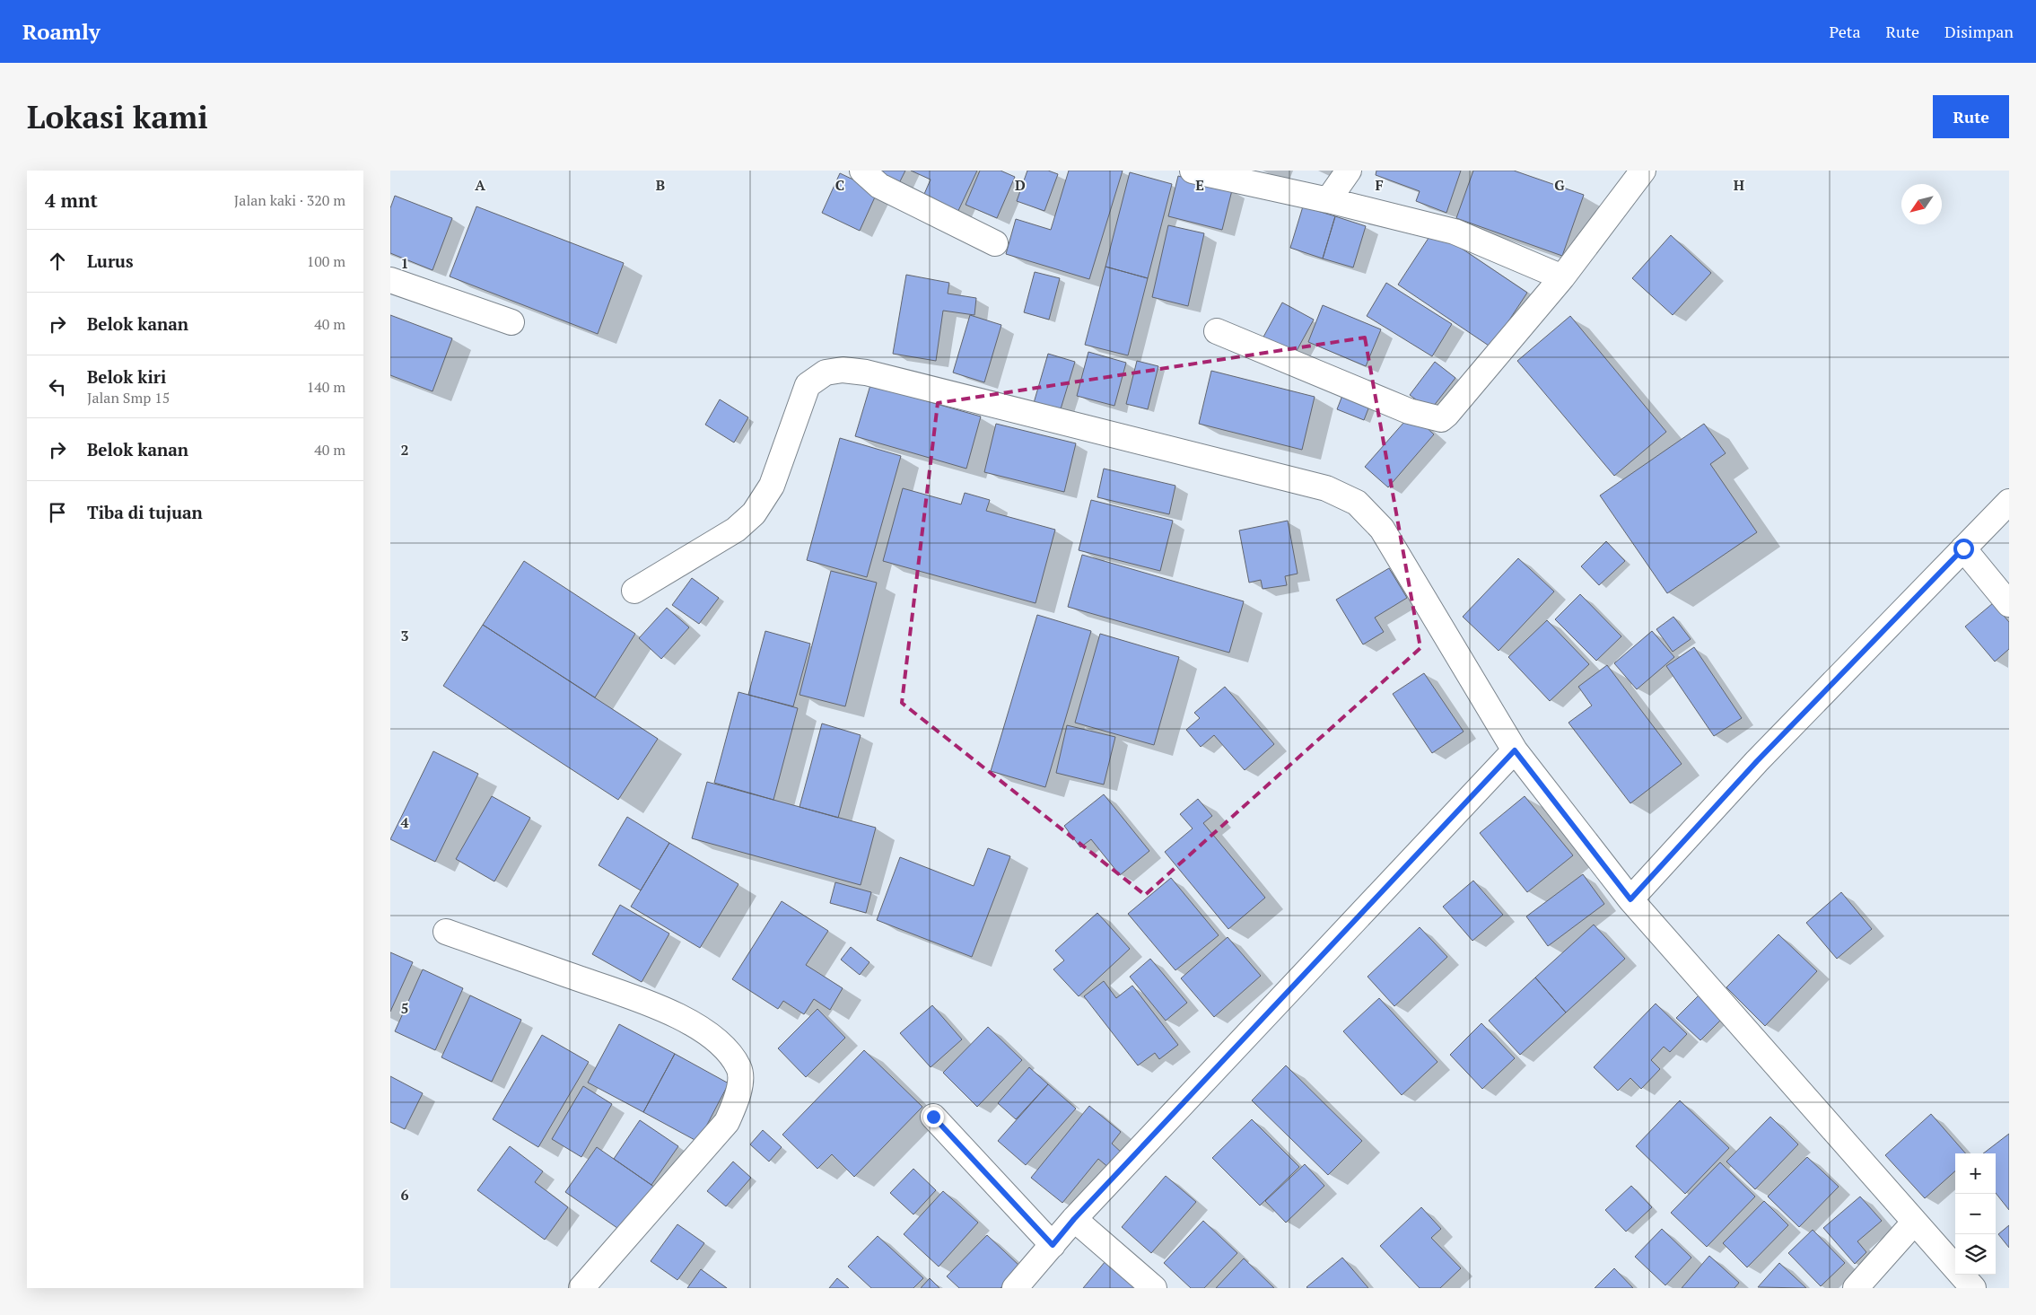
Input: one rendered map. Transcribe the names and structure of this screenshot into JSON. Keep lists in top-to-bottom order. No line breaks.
{"north":"bottom left","page":{"header":"Roamly","nav":["Peta","Rute","Disimpan"],"buttons":"Rute","title":"Lokasi kami","heading":["4 mnt","Jalan kaki · 320 m"],"list":[["Lurus","100 m"],["Belok kanan","40 m"],["Belok kiri","Jalan Smp 15","140 m"],["Belok kanan","40 m"],"Tiba di tujuan"],"map_buttons":["+","−"]},"grid":{"columns":["A","B","C","D","E","F","G","H"],"rows":["1","2","3","4","5","6"]}}
